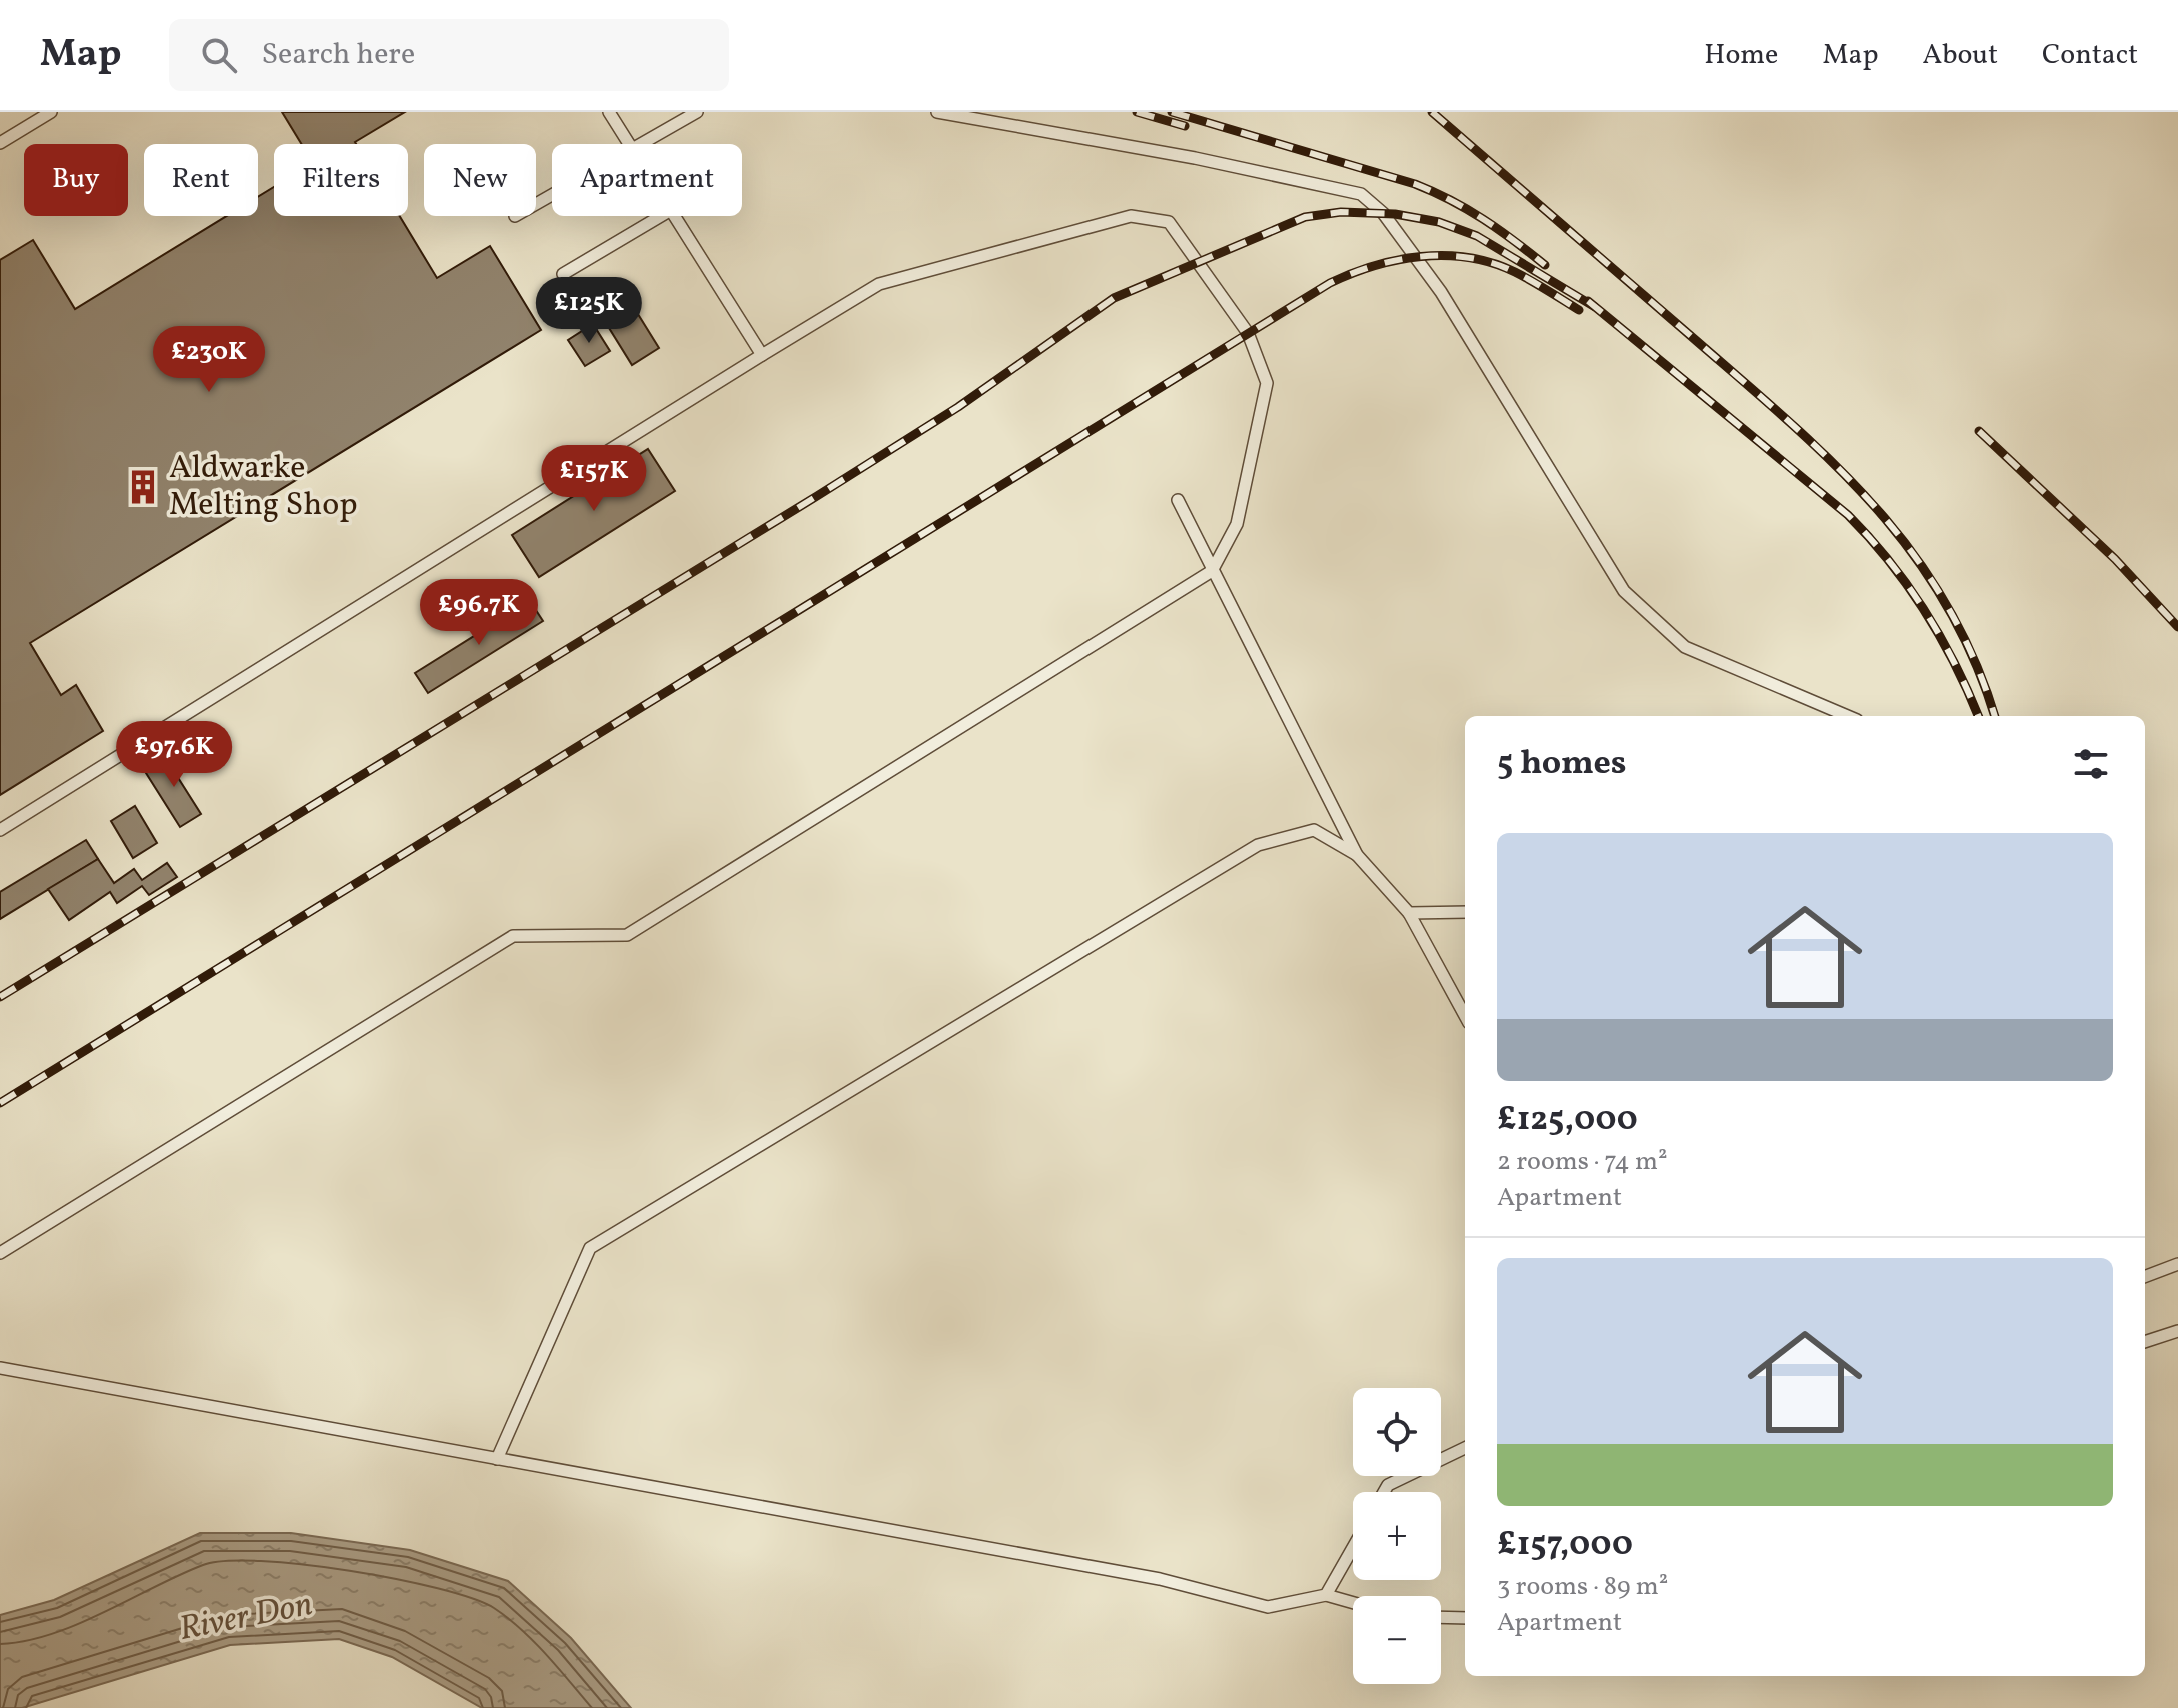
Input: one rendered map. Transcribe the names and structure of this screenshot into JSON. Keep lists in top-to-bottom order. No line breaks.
{"water":["River Don"],"places":{"building":["Aldwarke Melting Shop"]},"page":{"header":"Map","search":"Search here","nav":["Home","Map","About","Contact"],"chip":["Buy","Rent","Filters","New","Apartment"],"price":["£125K","£230K","£157K","£96.7K","£97.6K"],"heading":"5 homes","list":[{"name":"£125,000","note":"2 rooms · 74 m² · Apartment"},{"name":"£157,000","note":"3 rooms · 89 m² · Apartment"}],"map_buttons":["+","−"]}}
